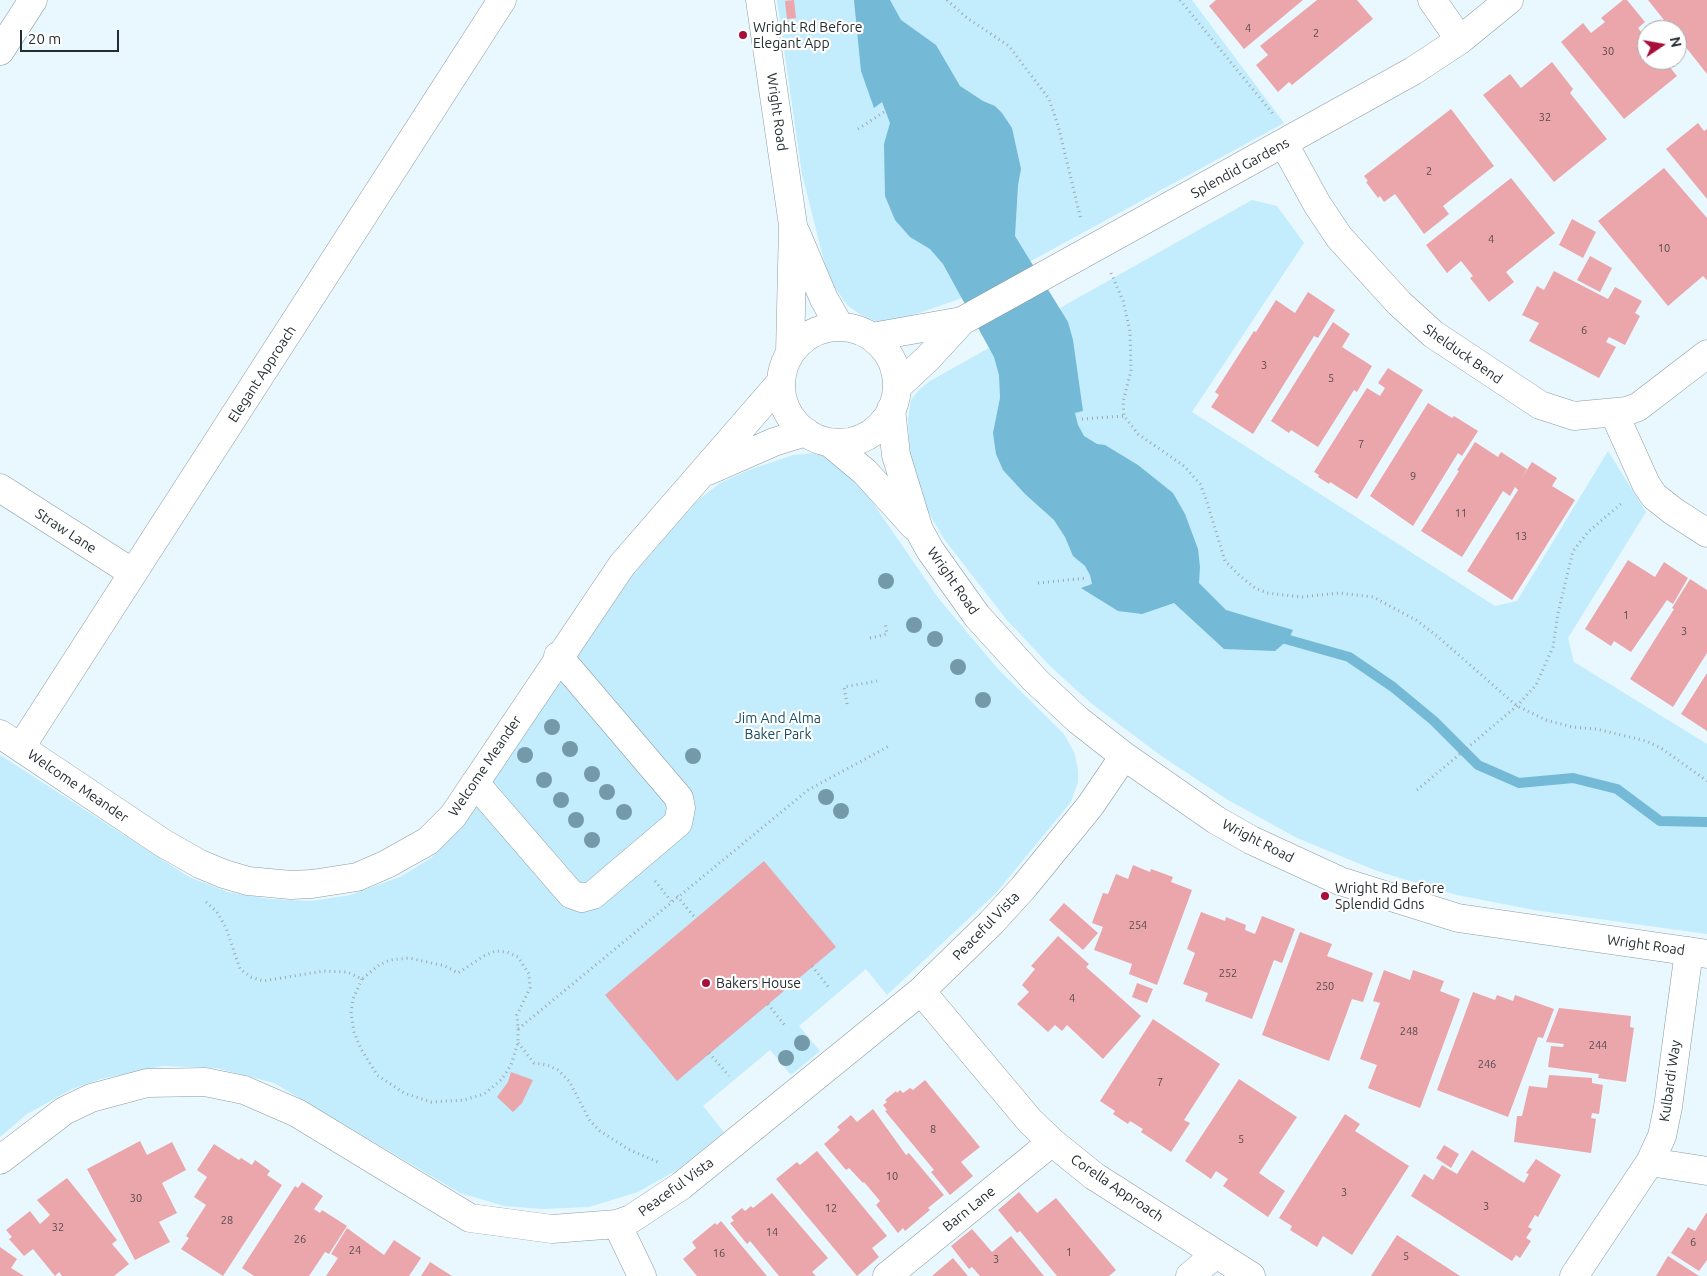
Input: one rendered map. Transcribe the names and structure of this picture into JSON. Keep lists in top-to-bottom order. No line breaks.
{"streets":{"street":["Wright Road","Splendid Gardens","Shelduck Bend","Elegant Approach","Straw Lane","Welcome Meander","Peaceful Vista","Kulbardi Way","Corella Approach","Barn Lane"]},"crossings":[["Wright Road","Splendid Gardens"],["Wright Road","Welcome Meander"],["Wright Road","Peaceful Vista"],["Wright Road","Kulbardi Way"],["Splendid Gardens","Shelduck Bend"],["Splendid Gardens","Welcome Meander"],["Elegant Approach","Straw Lane"],["Elegant Approach","Welcome Meander"],["Peaceful Vista","Corella Approach"],["Corella Approach","Barn Lane"]],"parks":["Jim And Alma Baker Park"],"places":["Wright Rd Before Elegant App","Wright Rd Before Splendid Gdns","Bakers House"],"house_numbers":["4","2","30","32","2","4","10","6","3","5","7","9","11","13","1","3","254","252","250","4","248","244","246","7","8","5","10","3","30","3","12","28","32","14","26","6","24","1","16","5","3"],"scale_bar":"20 m","north":"right"}
